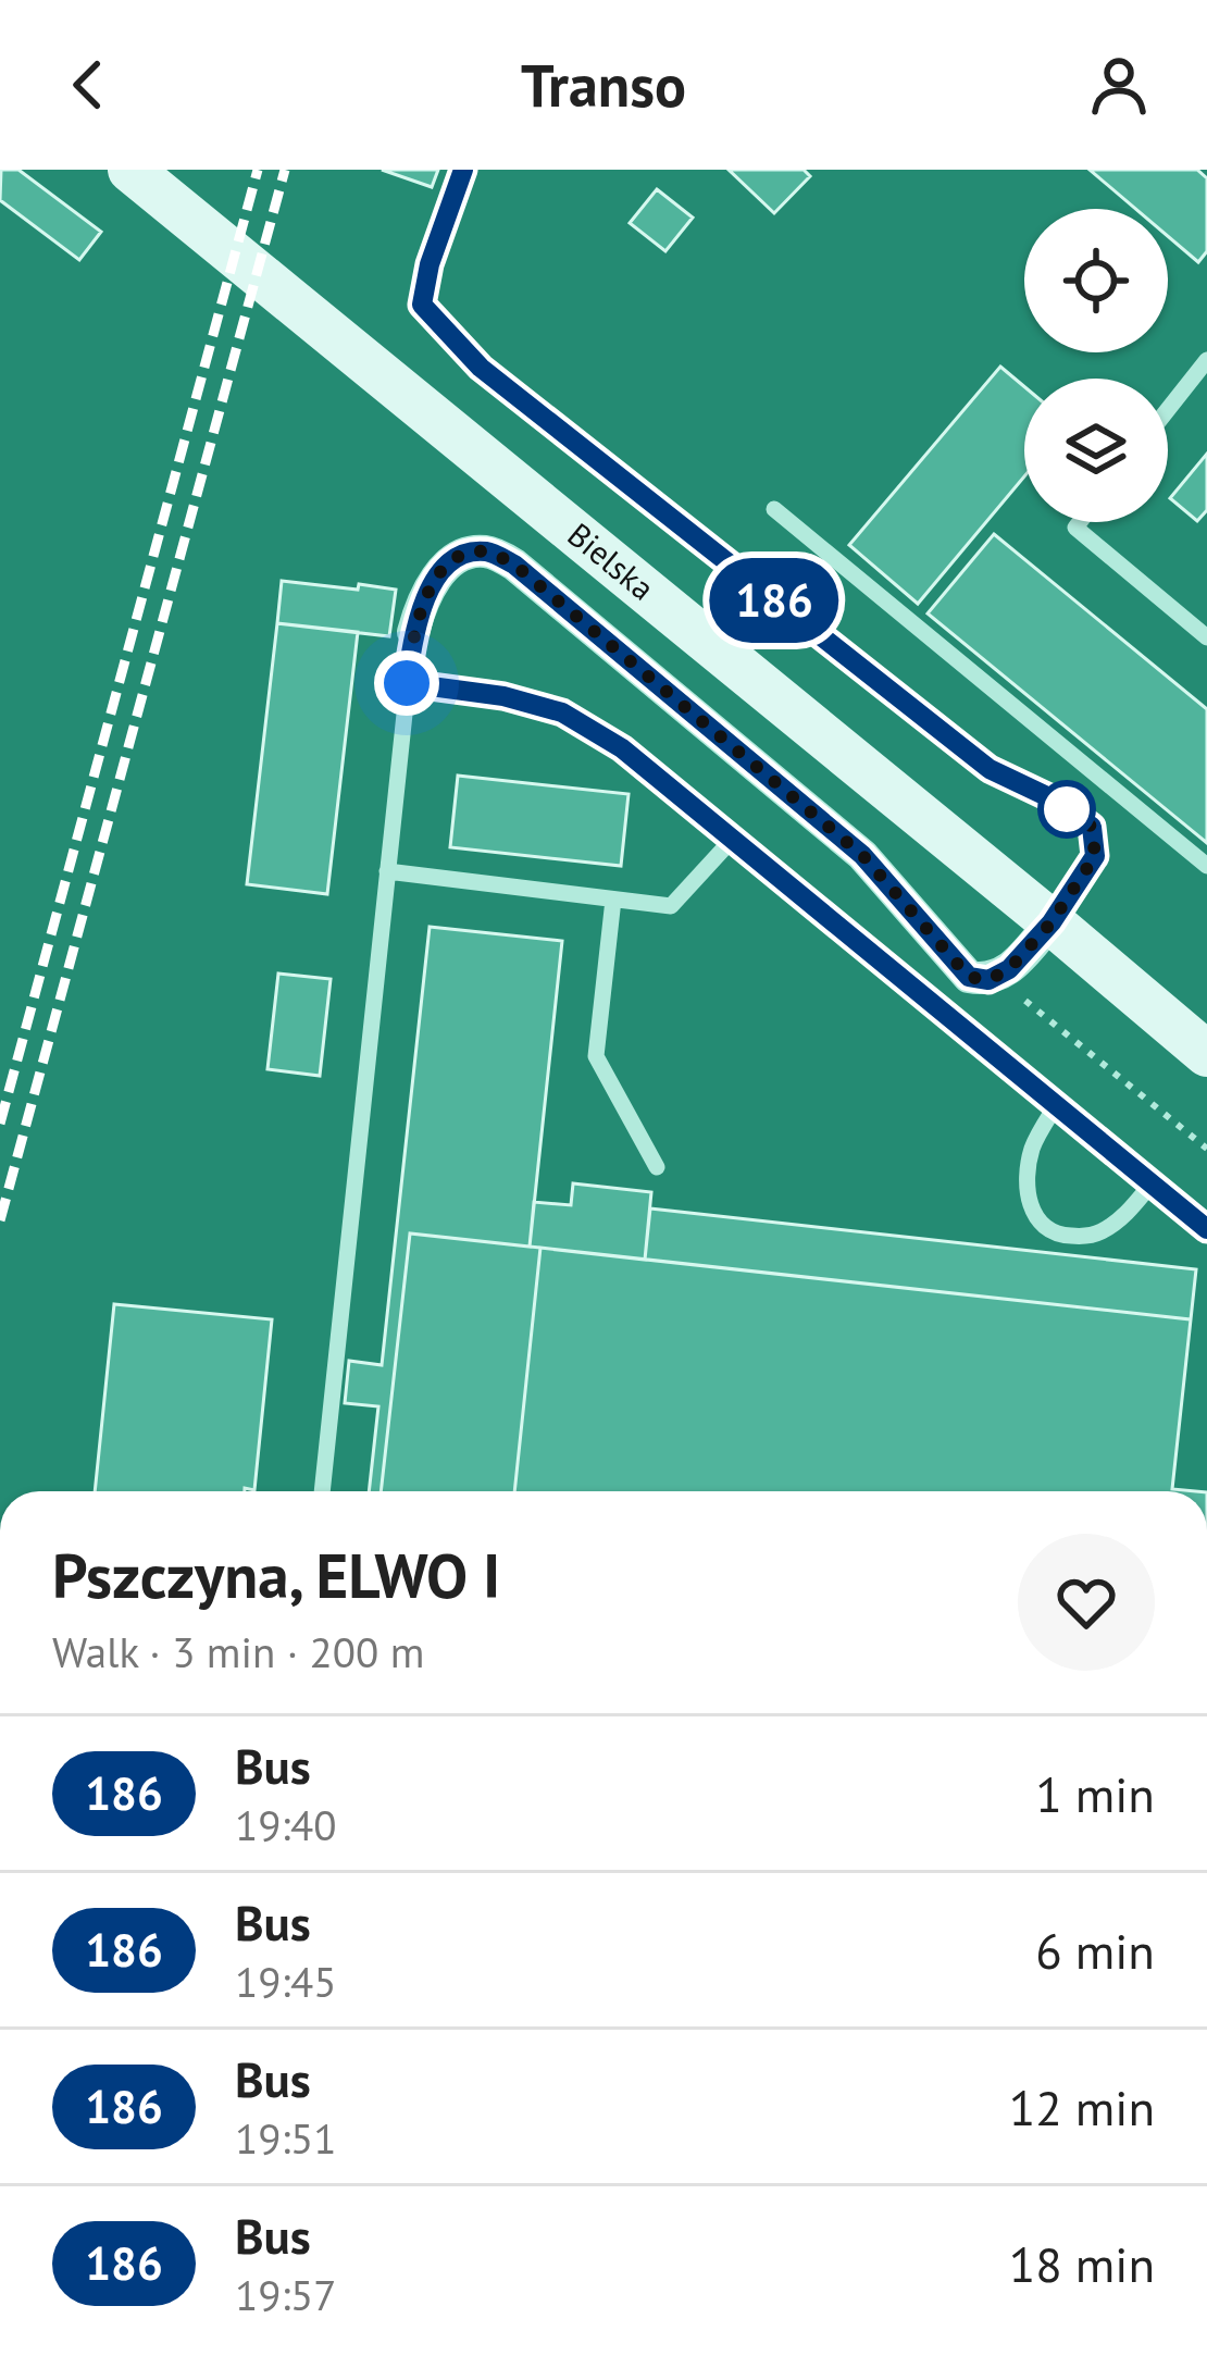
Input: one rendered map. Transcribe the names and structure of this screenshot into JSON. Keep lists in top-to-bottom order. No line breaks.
{"streets":{"main road":["Bielska"]},"lines":["bus line 186"],"page":{"header":"Transo","on_map":"186","heading":["Pszczyna, ELWO I","Walk · 3 min · 200 m"],"list":[{"mark":"186","name":"Bus","note":"19:40","value":"1 min"},{"mark":"186","name":"Bus","note":"19:45","value":"6 min"},{"mark":"186","name":"Bus","note":"19:51","value":"12 min"},{"mark":"186","name":"Bus","note":"19:57","value":"18 min"}]}}
